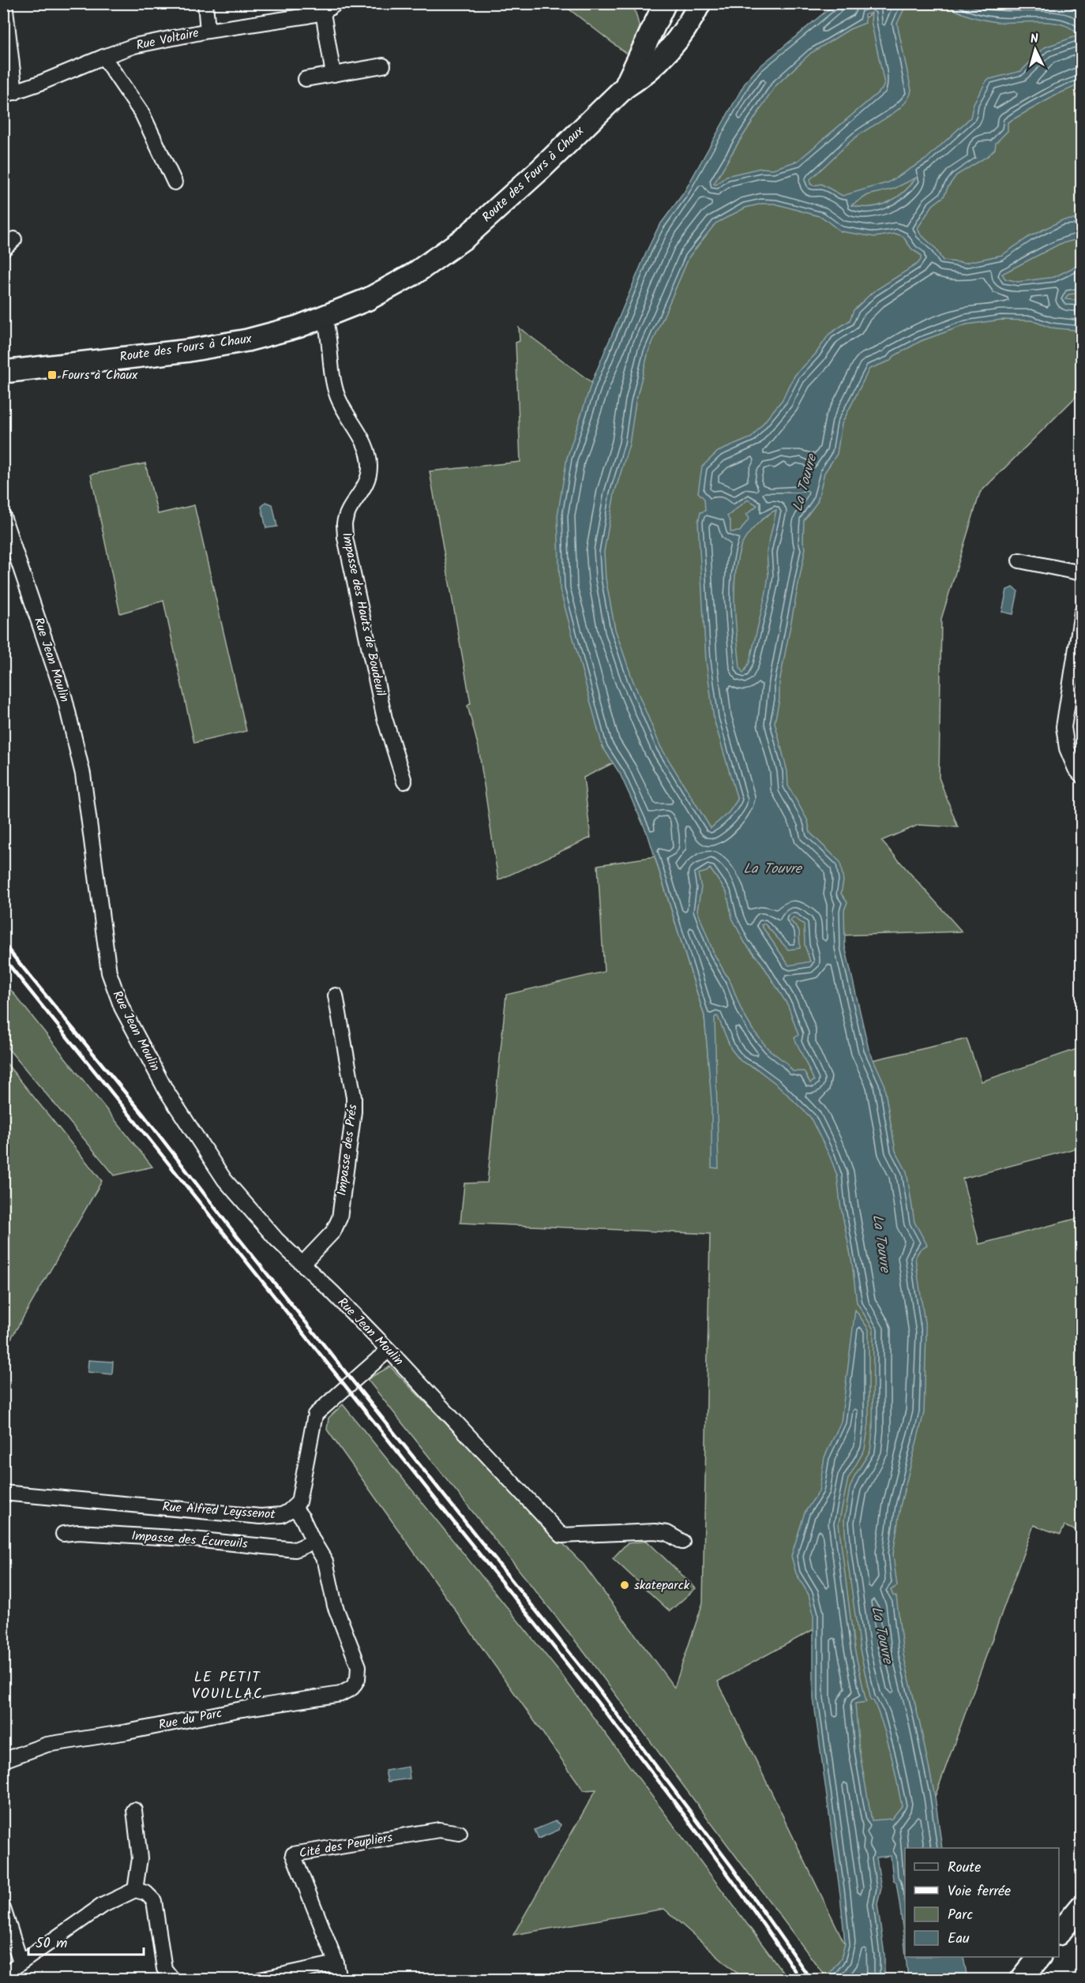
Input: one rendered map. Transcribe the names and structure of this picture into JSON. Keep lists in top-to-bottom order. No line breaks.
{"streets":{"street":["Rue Voltaire","Route des Fours à Chaux","Impasse des Hauts de Boudeuil","Rue Jean Moulin","Impasse des Prés","Rue Alfred Leyssenot","Impasse des Écureuils","Rue du Parc","Cité des Peupliers"]},"crossings":[["Route des Fours à Chaux","Impasse des Hauts de Boudeuil"],["Rue Jean Moulin","Impasse des Prés"],["Rue Jean Moulin","Rue Alfred Leyssenot"],["Rue Alfred Leyssenot","Rue du Parc"],["Impasse des Écureuils","Rue du Parc"]],"districts":["LE PETIT VOUILLAC"],"water":["La Touvre"],"places":{"transit":["Fours à Chaux"],"other":["skateparck"]},"legend":["Route","Voie ferrée","Parc","Eau"],"scale_bar":"50 m","north":"top"}
